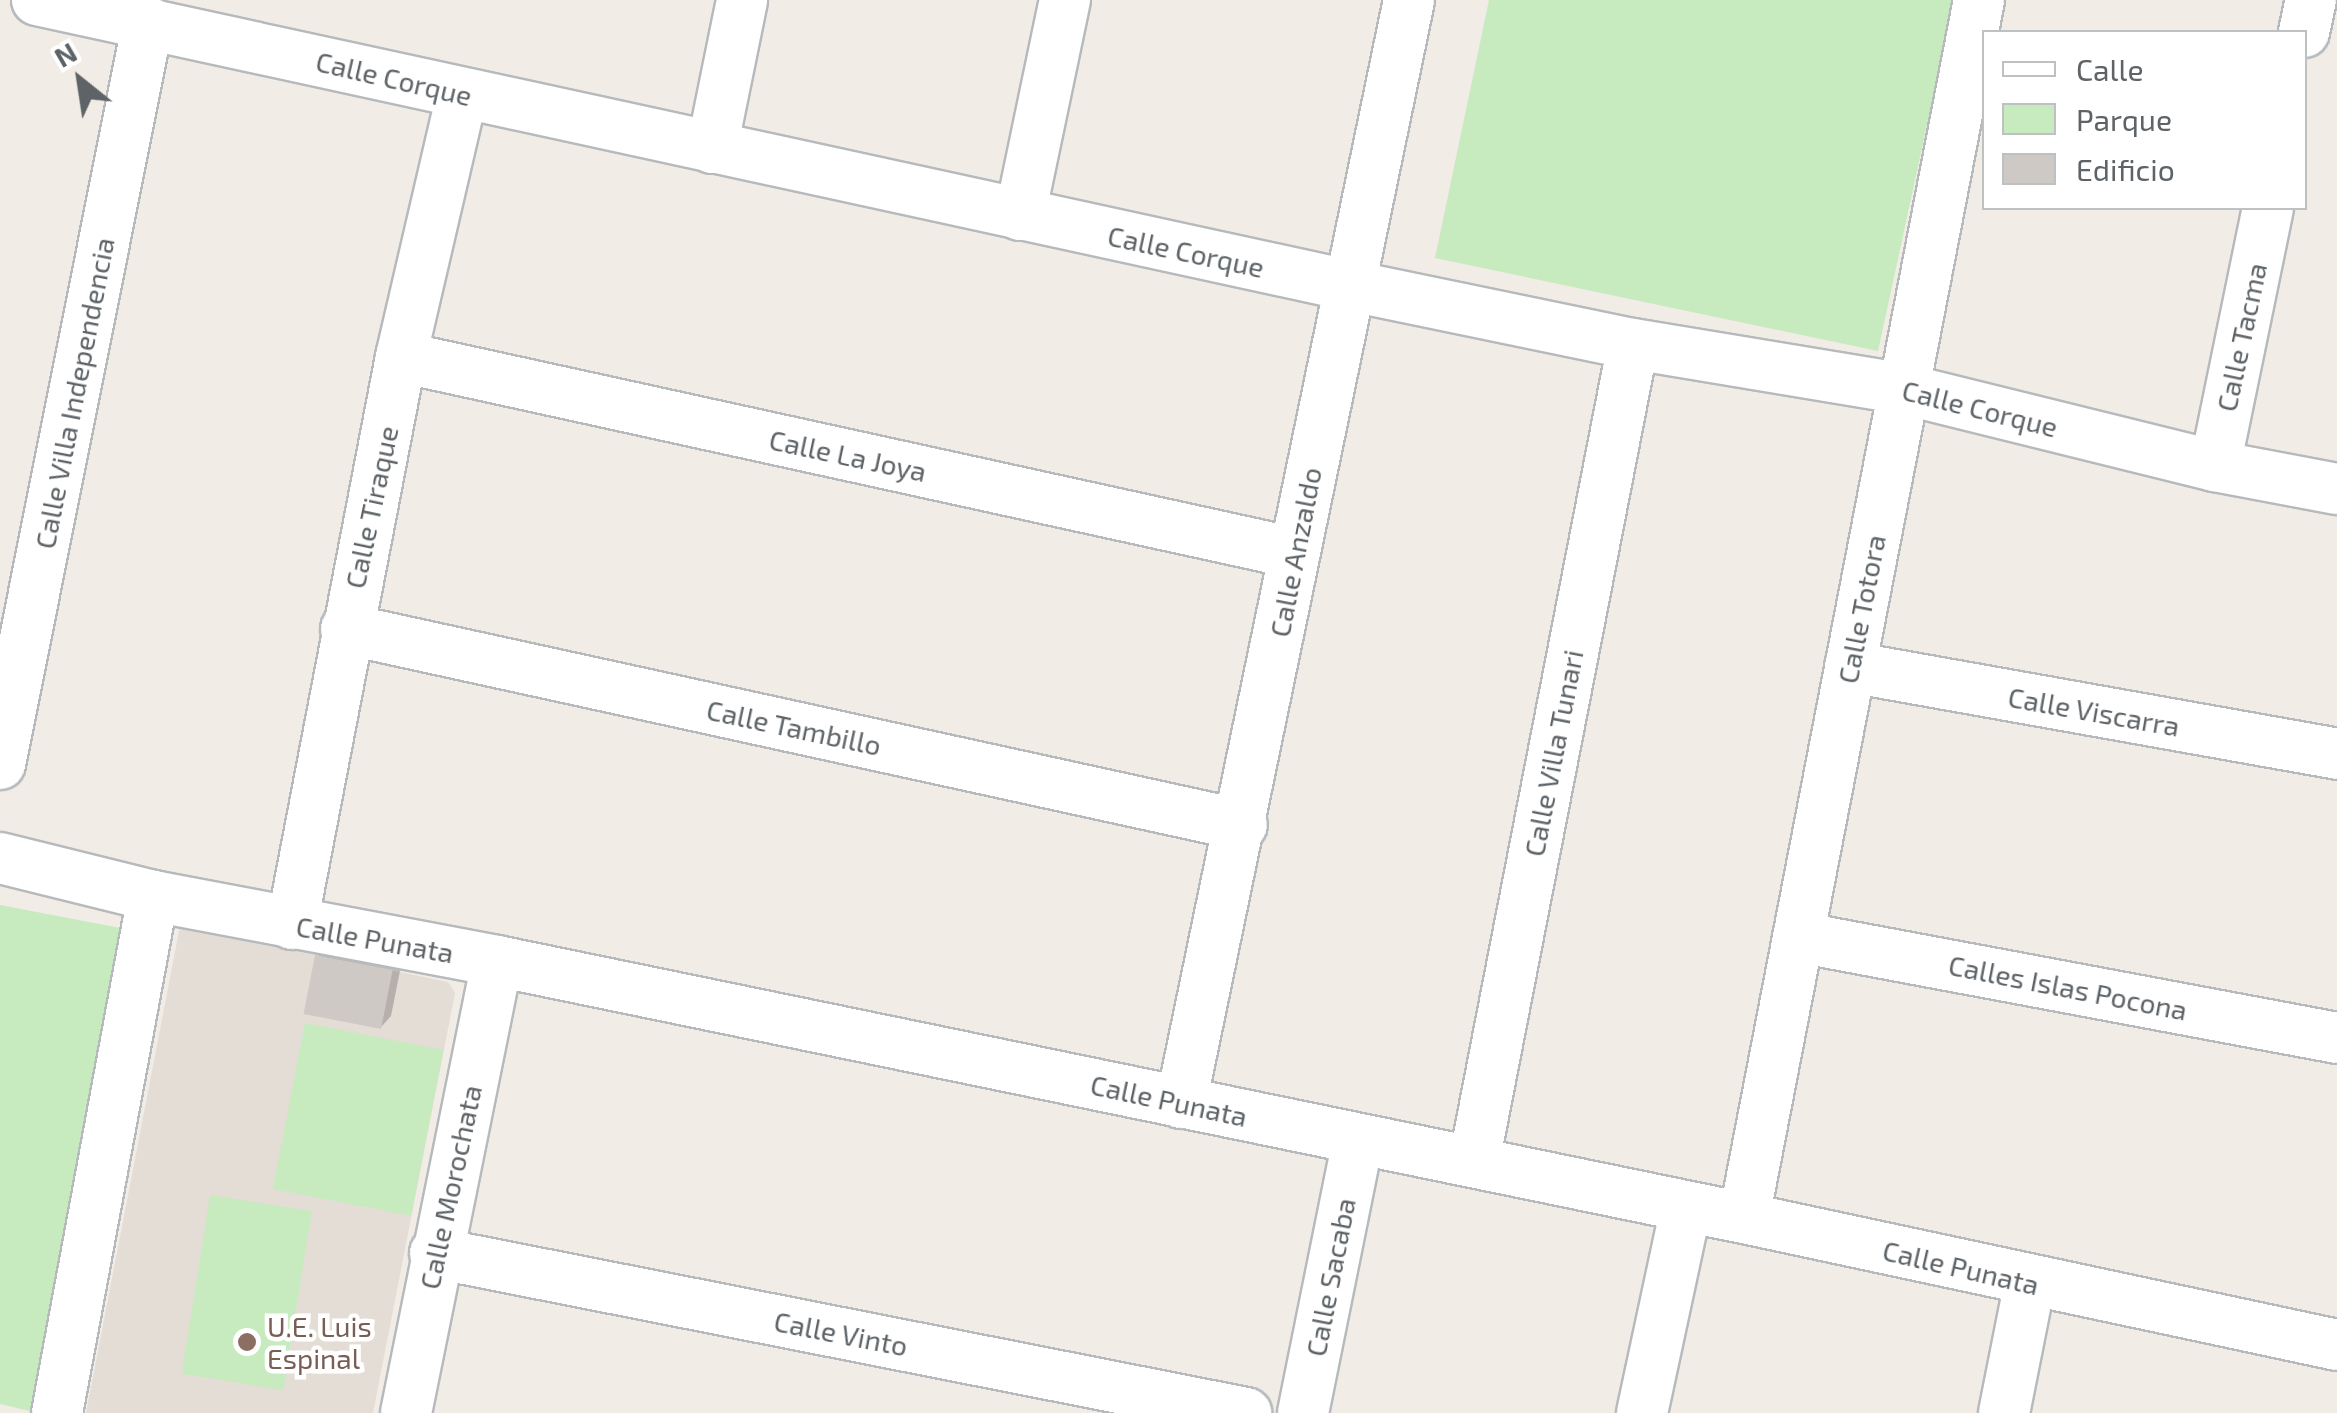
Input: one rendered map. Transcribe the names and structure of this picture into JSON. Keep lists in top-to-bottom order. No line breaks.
{"streets":{"street":["Calle Corque","Calle Tacma","Calle Villa Independencia","Calle La Joya","Calle Tiraque","Calle Anzaldo","Calle Totora","Calle Viscarra","Calle Tambillo","Calle Villa Tunari","Calle Punata","Calles Islas Pocona","Calle Morochata","Calle Sacaba","Calle Vinto"]},"crossings":[["Calle Corque","Calle Tacma"],["Calle Corque","Calle Villa Independencia"],["Calle Corque","Calle Tiraque"],["Calle Corque","Calle Anzaldo"],["Calle Corque","Calle Totora"],["Calle Corque","Calle Villa Tunari"],["Calle La Joya","Calle Tiraque"],["Calle La Joya","Calle Anzaldo"],["Calle Tiraque","Calle Tambillo"],["Calle Tiraque","Calle Punata"],["Calle Anzaldo","Calle Tambillo"],["Calle Anzaldo","Calle Punata"],["Calle Totora","Calle Viscarra"],["Calle Totora","Calle Punata"],["Calle Totora","Calles Islas Pocona"],["Calle Villa Tunari","Calle Punata"],["Calle Punata","Calle Morochata"],["Calle Punata","Calle Sacaba"],["Calle Morochata","Calle Vinto"]],"places":["U.E. Luis Espinal"],"legend":["Calle","Parque","Edificio"],"north":"top left"}
